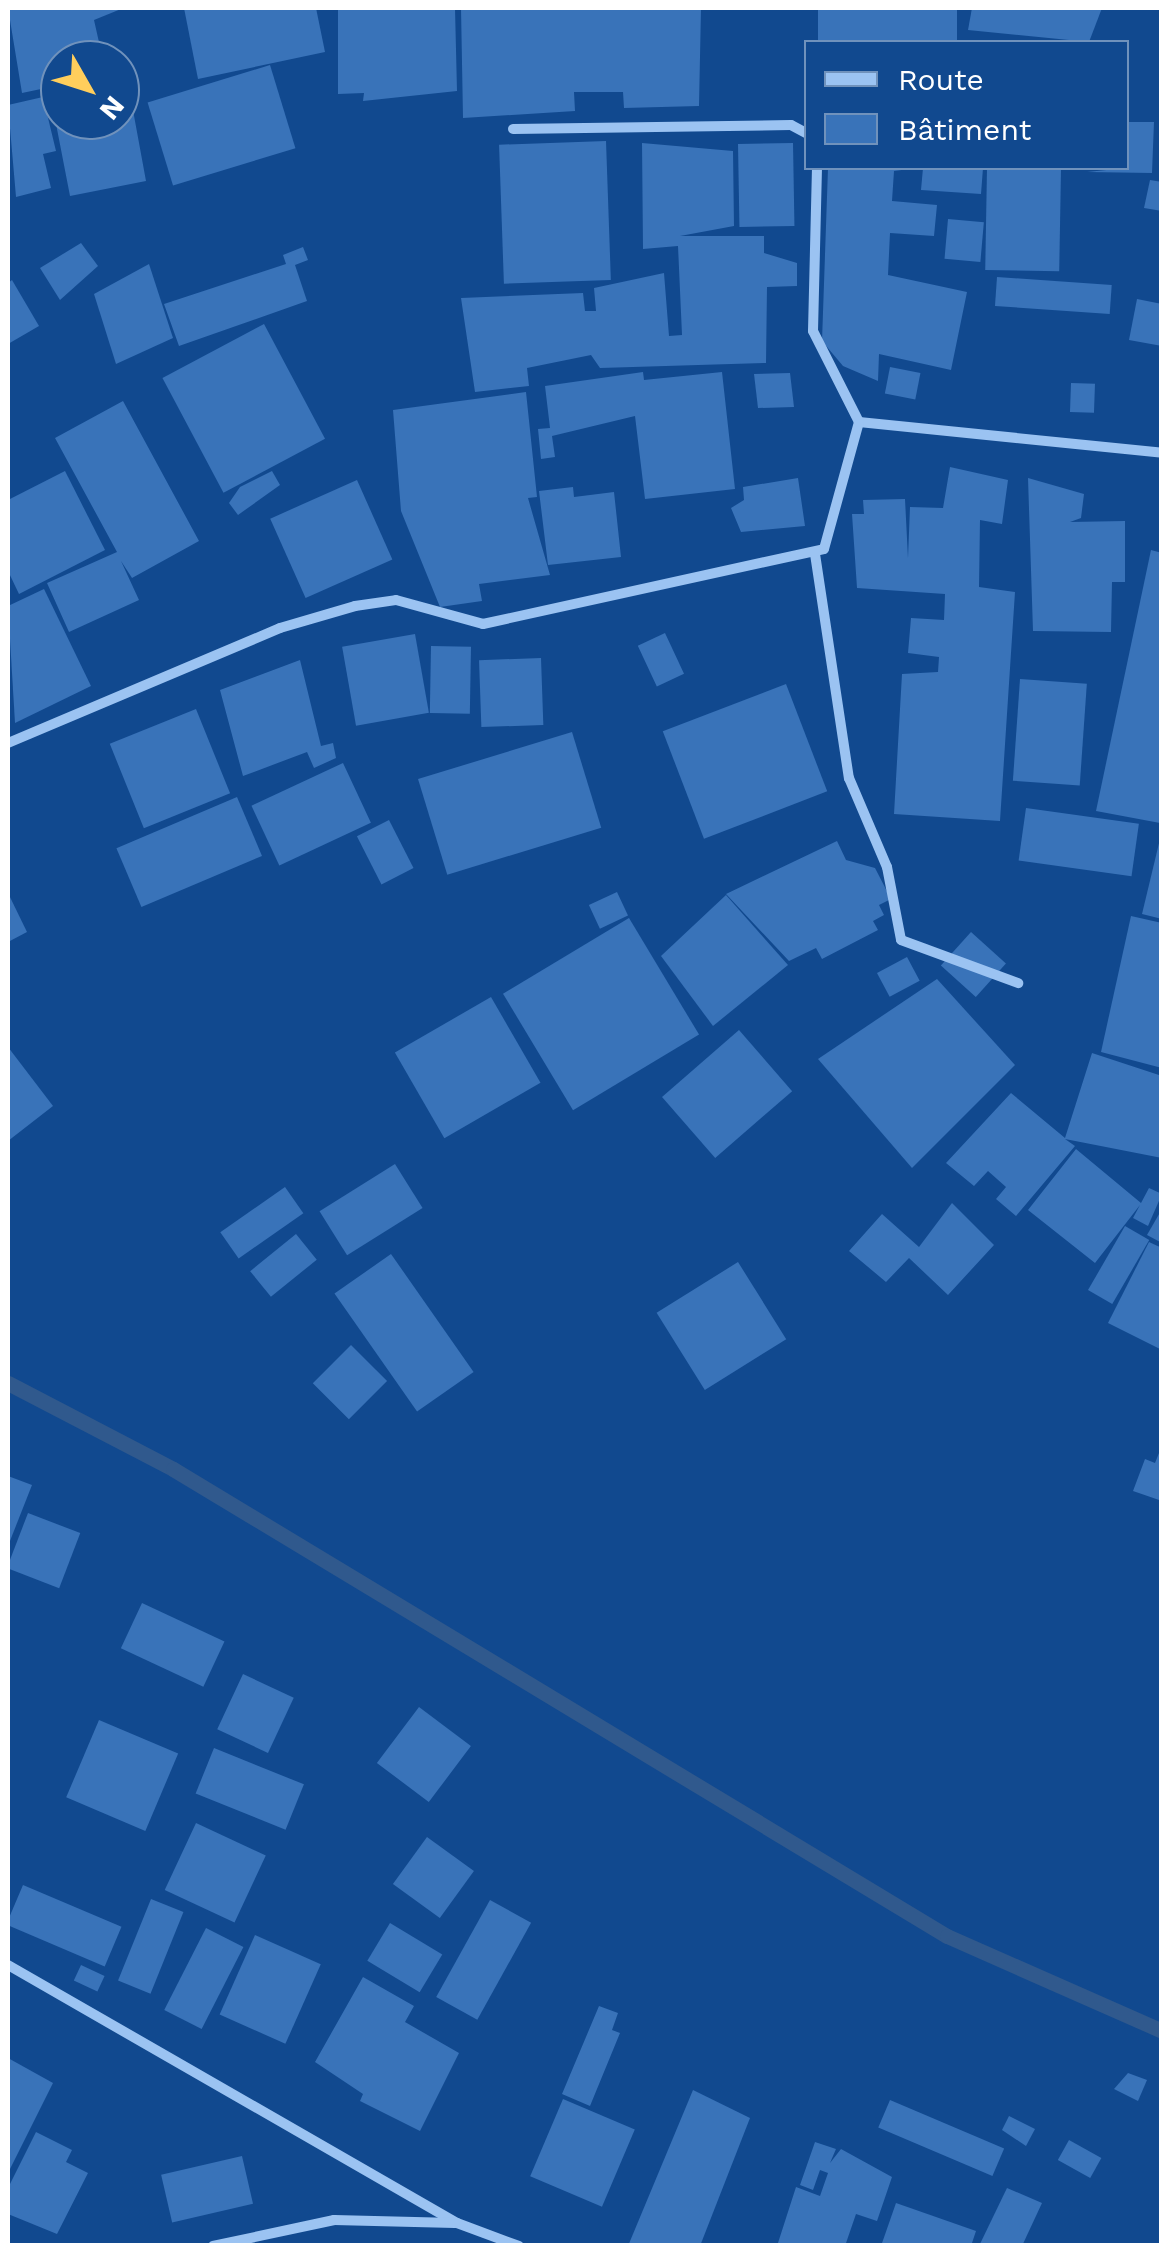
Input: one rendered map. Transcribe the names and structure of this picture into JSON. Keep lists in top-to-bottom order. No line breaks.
{"legend":["Route","Bâtiment"],"north":"bottom right"}
